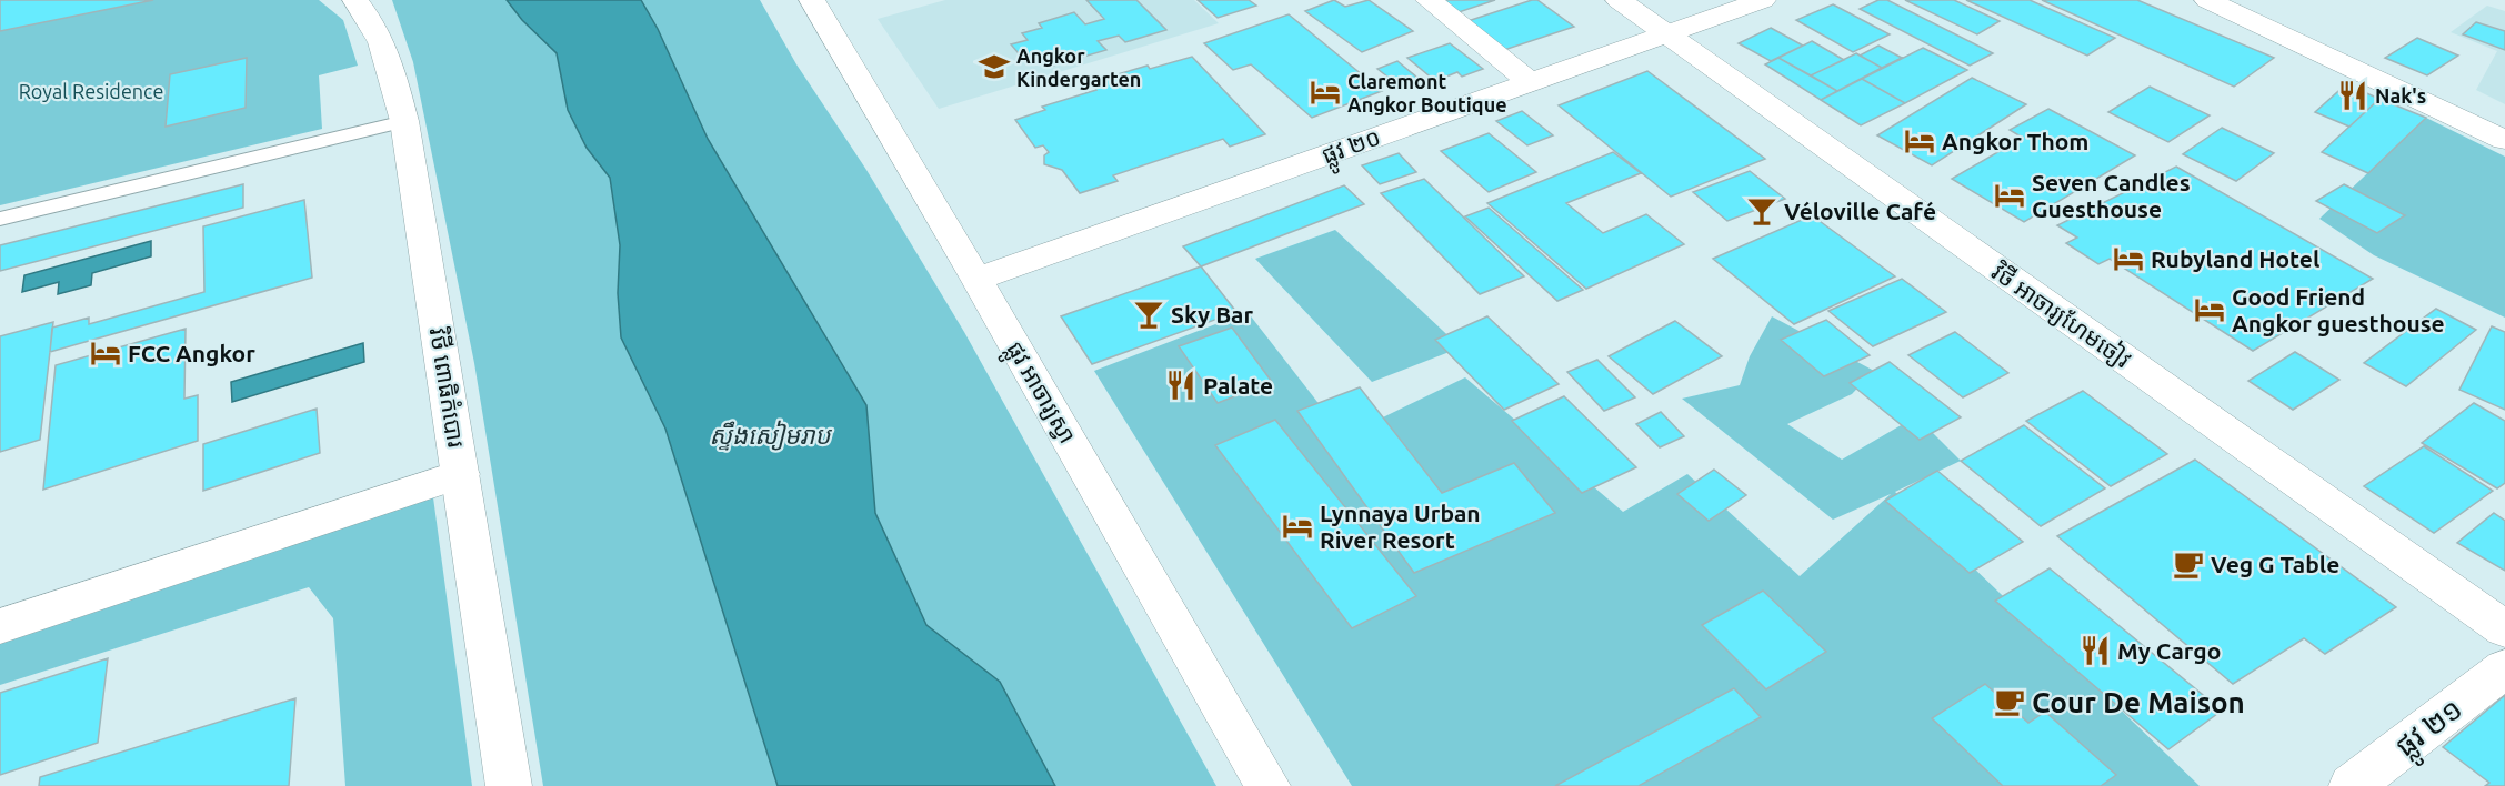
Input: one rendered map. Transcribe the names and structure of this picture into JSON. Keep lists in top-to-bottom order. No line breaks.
{"streets":{"street":["ផ្លូវ ២០","វិថី អាចារ្យហែមចៀវ","វិថី ពោធិកំបោរ","ផ្លូវ អាចារ្យស្វា","ផ្លូវ ២១"]},"crossings":[["ផ្លូវ ២០","វិថី អាចារ្យហែមចៀវ"],["ផ្លូវ ២០","ផ្លូវ អាចារ្យស្វា"]],"water":["ស្ទឹងសៀមរាប"],"parks":["Royal Residence"],"places":{"school or university":["Angkor Kindergarten"],"hotel":["Claremont Angkor Boutique","Angkor Thom","Seven Candles Guesthouse","Rubyland Hotel","Good Friend Angkor guesthouse","FCC Angkor","Lynnaya Urban River Resort"],"restaurant":["Nak's","Palate","My Cargo"],"bar":["Véloville Café","Sky Bar"],"cafe":["Veg G Table","Cour De Maison"]}}
